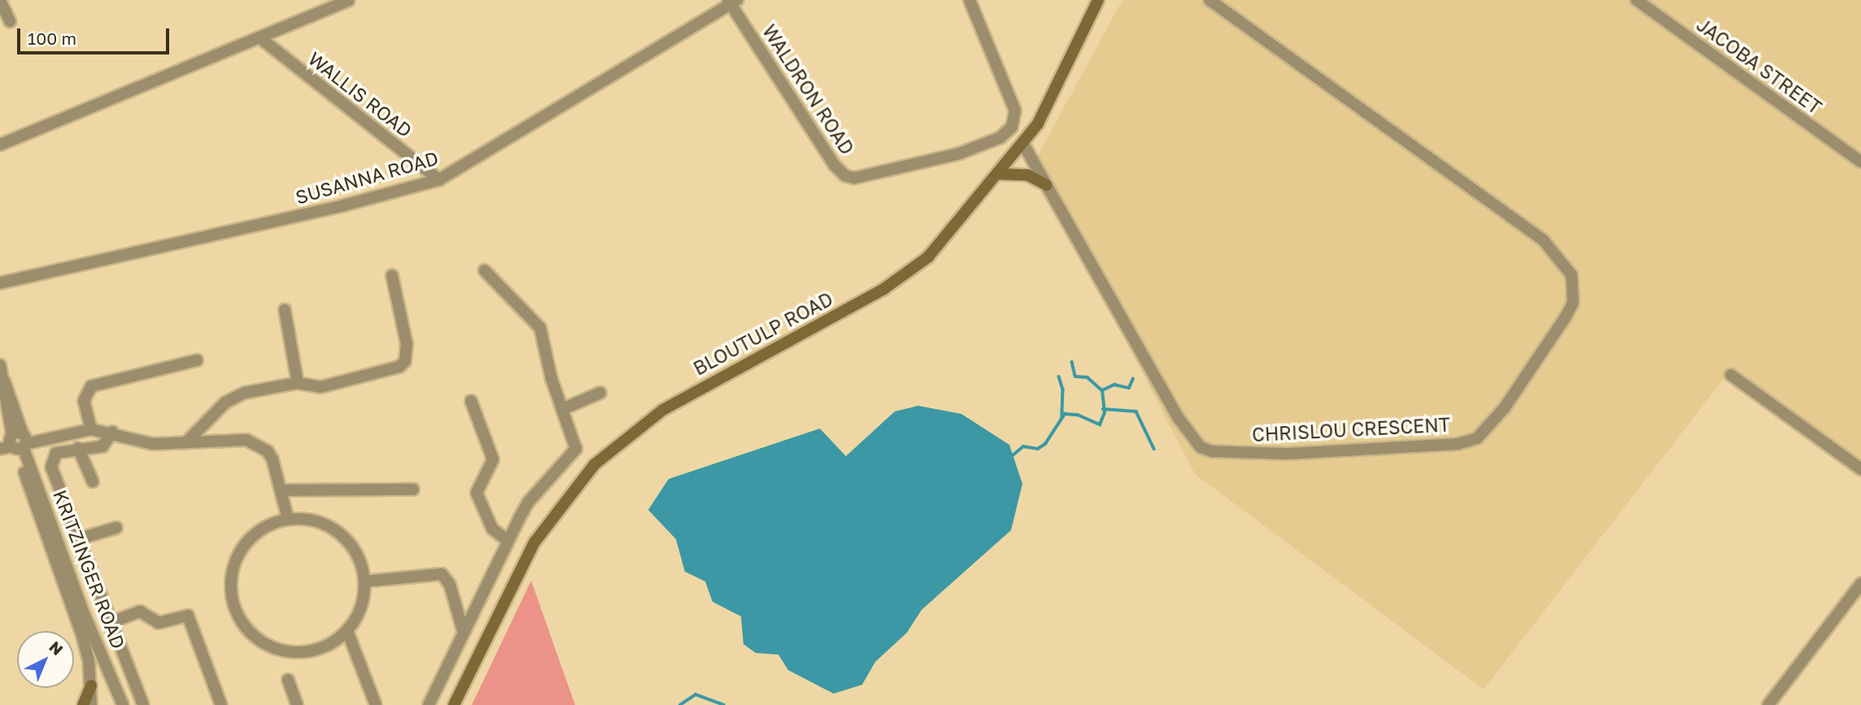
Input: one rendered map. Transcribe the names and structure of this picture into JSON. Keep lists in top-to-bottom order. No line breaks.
{"streets":{"street":["JACOBA STREET","WALDRON ROAD","WALLIS ROAD","SUSANNA ROAD","BLOUTULP ROAD","CHRISLOU CRESCENT","KRITZINGER ROAD"]},"crossings":[["WALDRON ROAD","SUSANNA ROAD"],["WALLIS ROAD","SUSANNA ROAD"],["BLOUTULP ROAD","CHRISLOU CRESCENT"]],"scale_bar":"100 m","north":"top right"}
